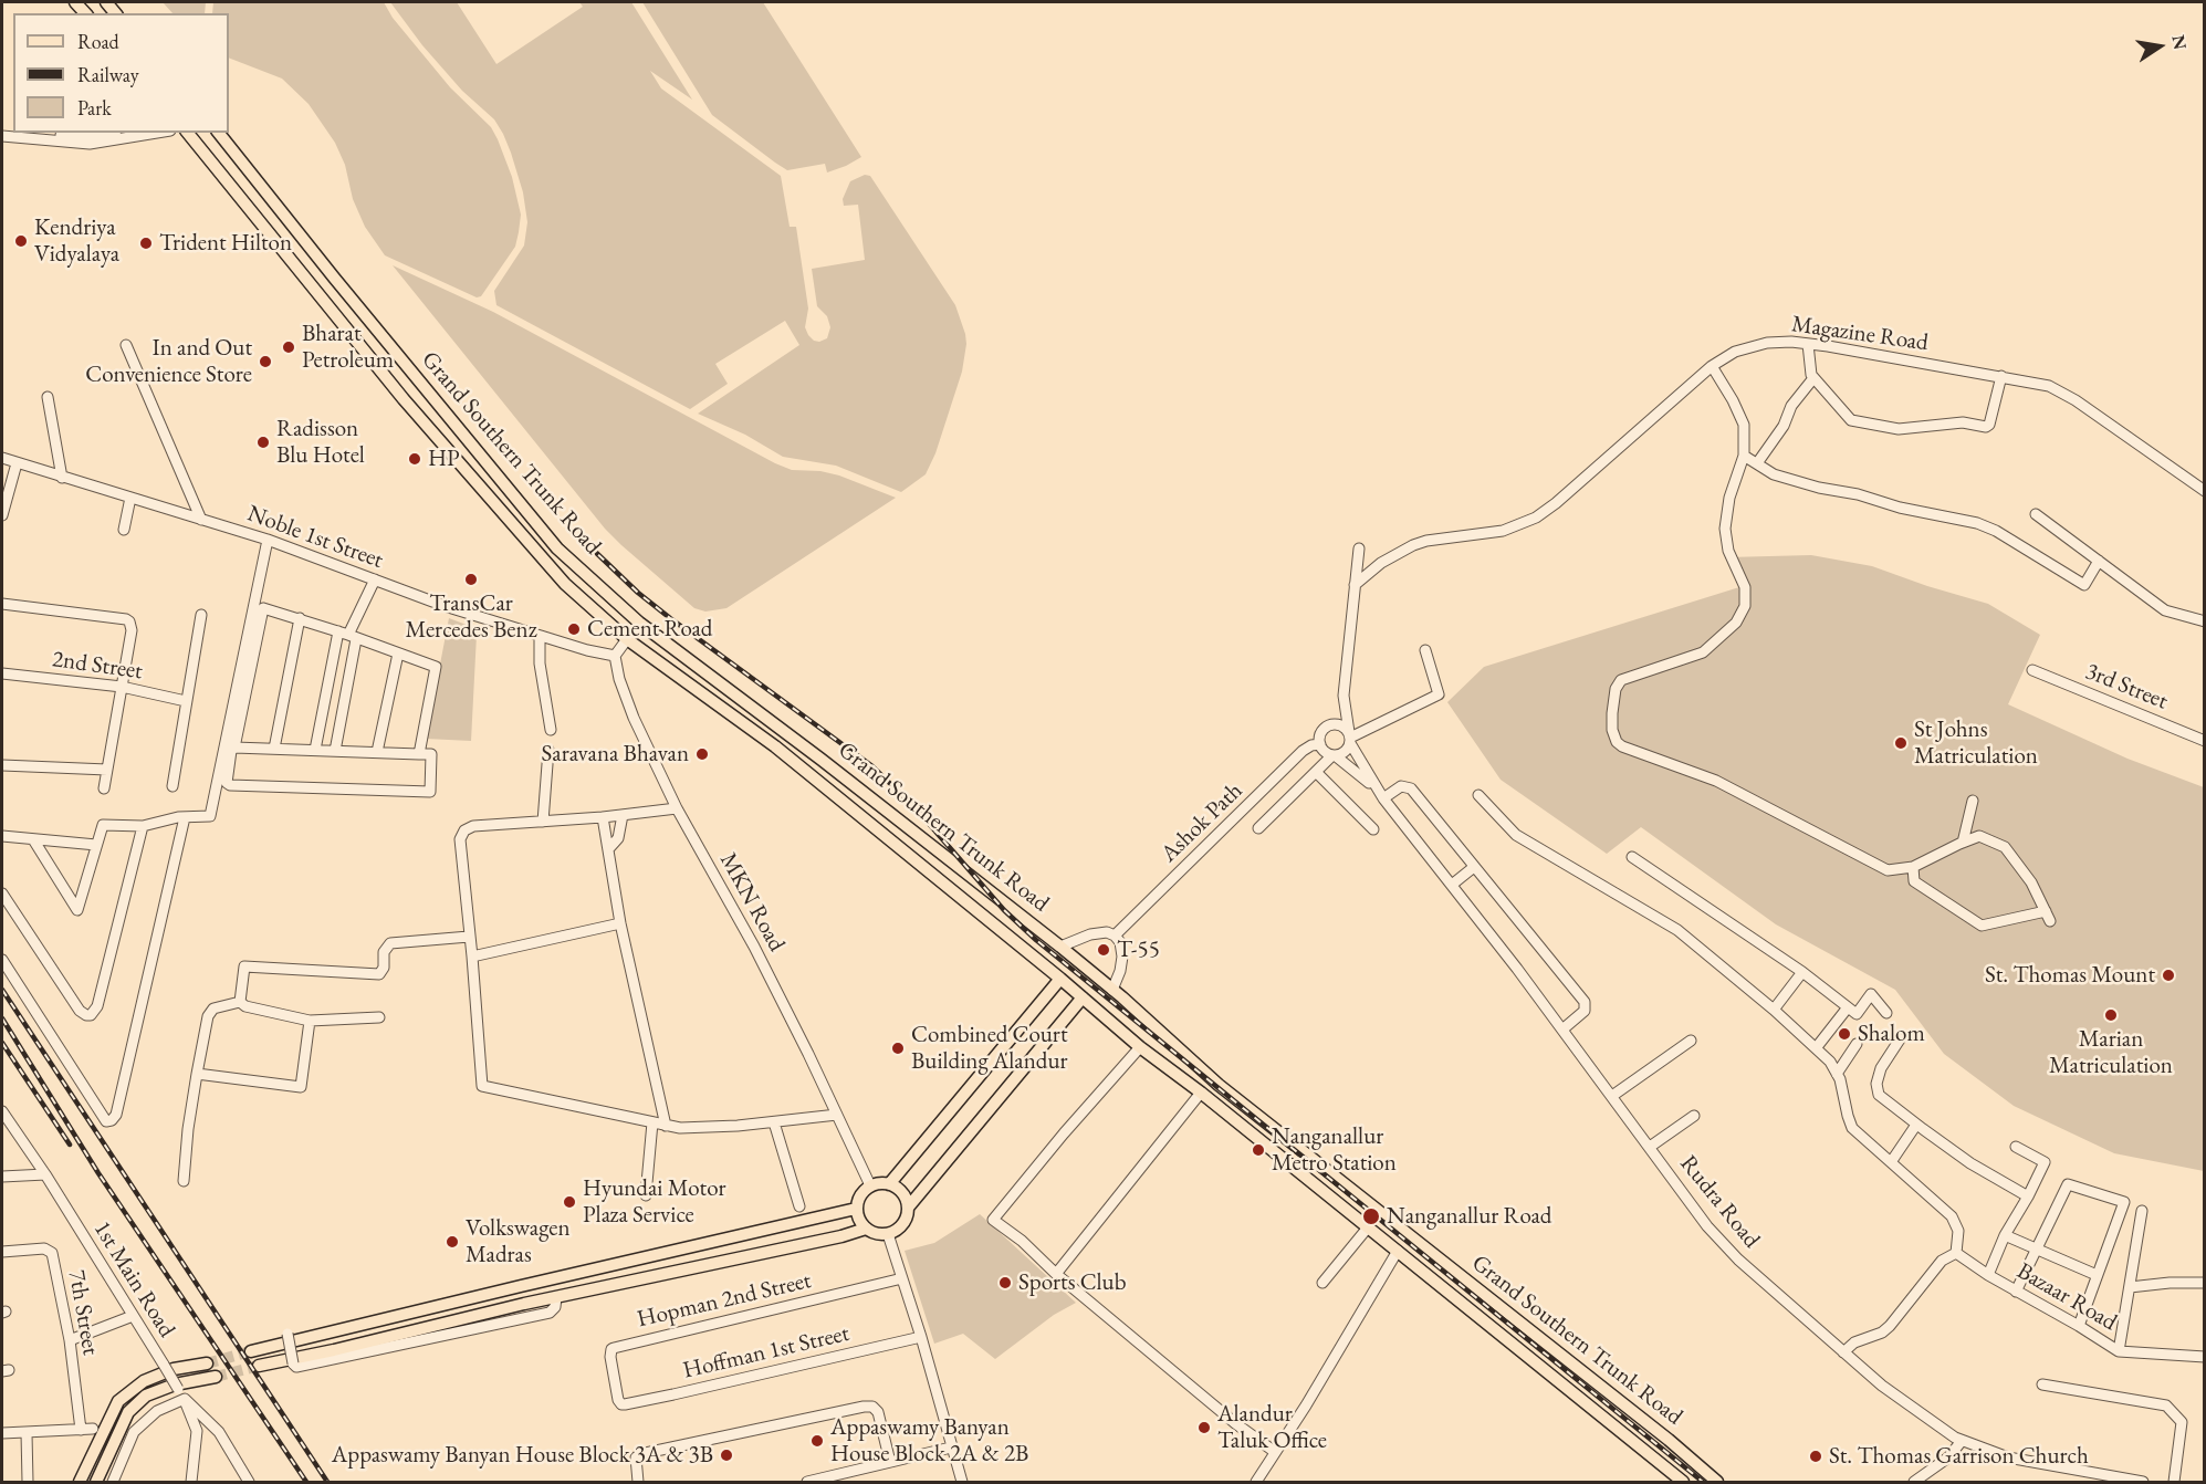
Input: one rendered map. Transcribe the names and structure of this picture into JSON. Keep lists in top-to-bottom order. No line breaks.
{"streets":{"main road":["Grand Southern Trunk Road"],"street":["Magazine Road","Noble 1st Street","2nd Street","3rd Street","Ashok Path","MKN Road","Rudra Road","1st Main Road","Bazaar Road","Hopman 2nd Street","7th Street","Hoffman 1st Street"]},"crossings":[["Noble 1st Street","MKN Road"],["Ashok Path","Rudra Road"],["Hopman 2nd Street","Hoffman 1st Street"]],"places":["Kendriya Vidyalaya","Trident Hilton","Bharat Petroleum","In and Out Convenience Store","Radisson Blu Hotel","HP","TransCar Mercedes Benz","Cement Road","St Johns Matriculation","Saravana Bhavan","T-55","St. Thomas Mount","Marian Matriculation","Shalom","Combined Court Building Alandur","Nanganallur Metro Station","Hyundai Motor Plaza Service","Nanganallur Road","Volkswagen Madras","Sports Club","Alandur Taluk Office","Appaswamy Banyan House Block 2A & 2B","Appaswamy Banyan House Block 3A & 3B","St. Thomas Garrison Church"],"legend":["Road","Railway","Park"],"north":"right"}
